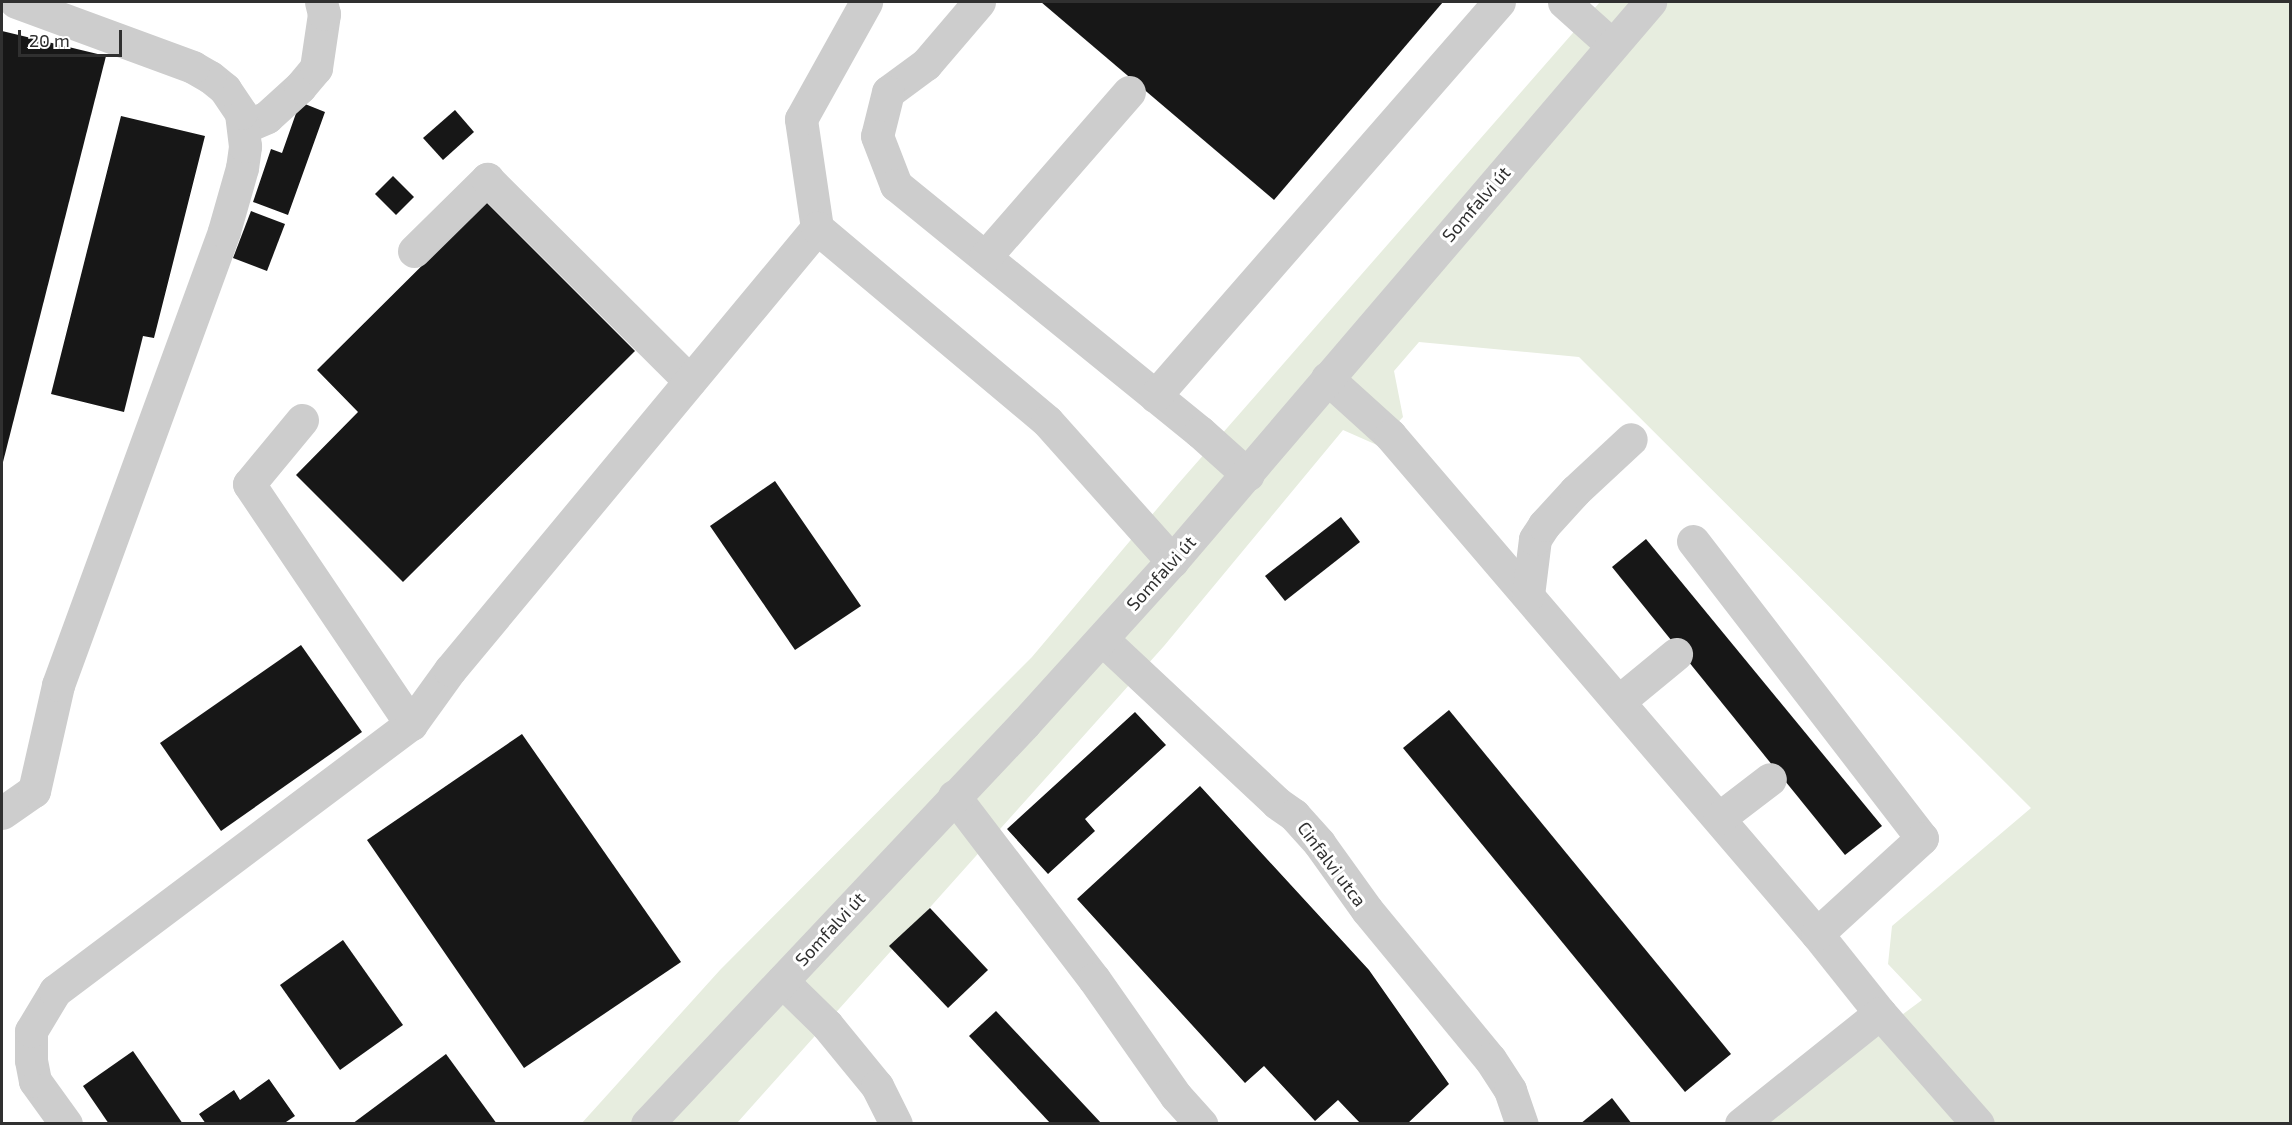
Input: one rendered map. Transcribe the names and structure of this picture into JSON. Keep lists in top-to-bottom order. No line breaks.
{"streets":{"street":["Somfalvi út","Cinfalvi utca"]},"crossings":[["Somfalvi út","Cinfalvi utca"]],"scale_bar":"20 m"}
